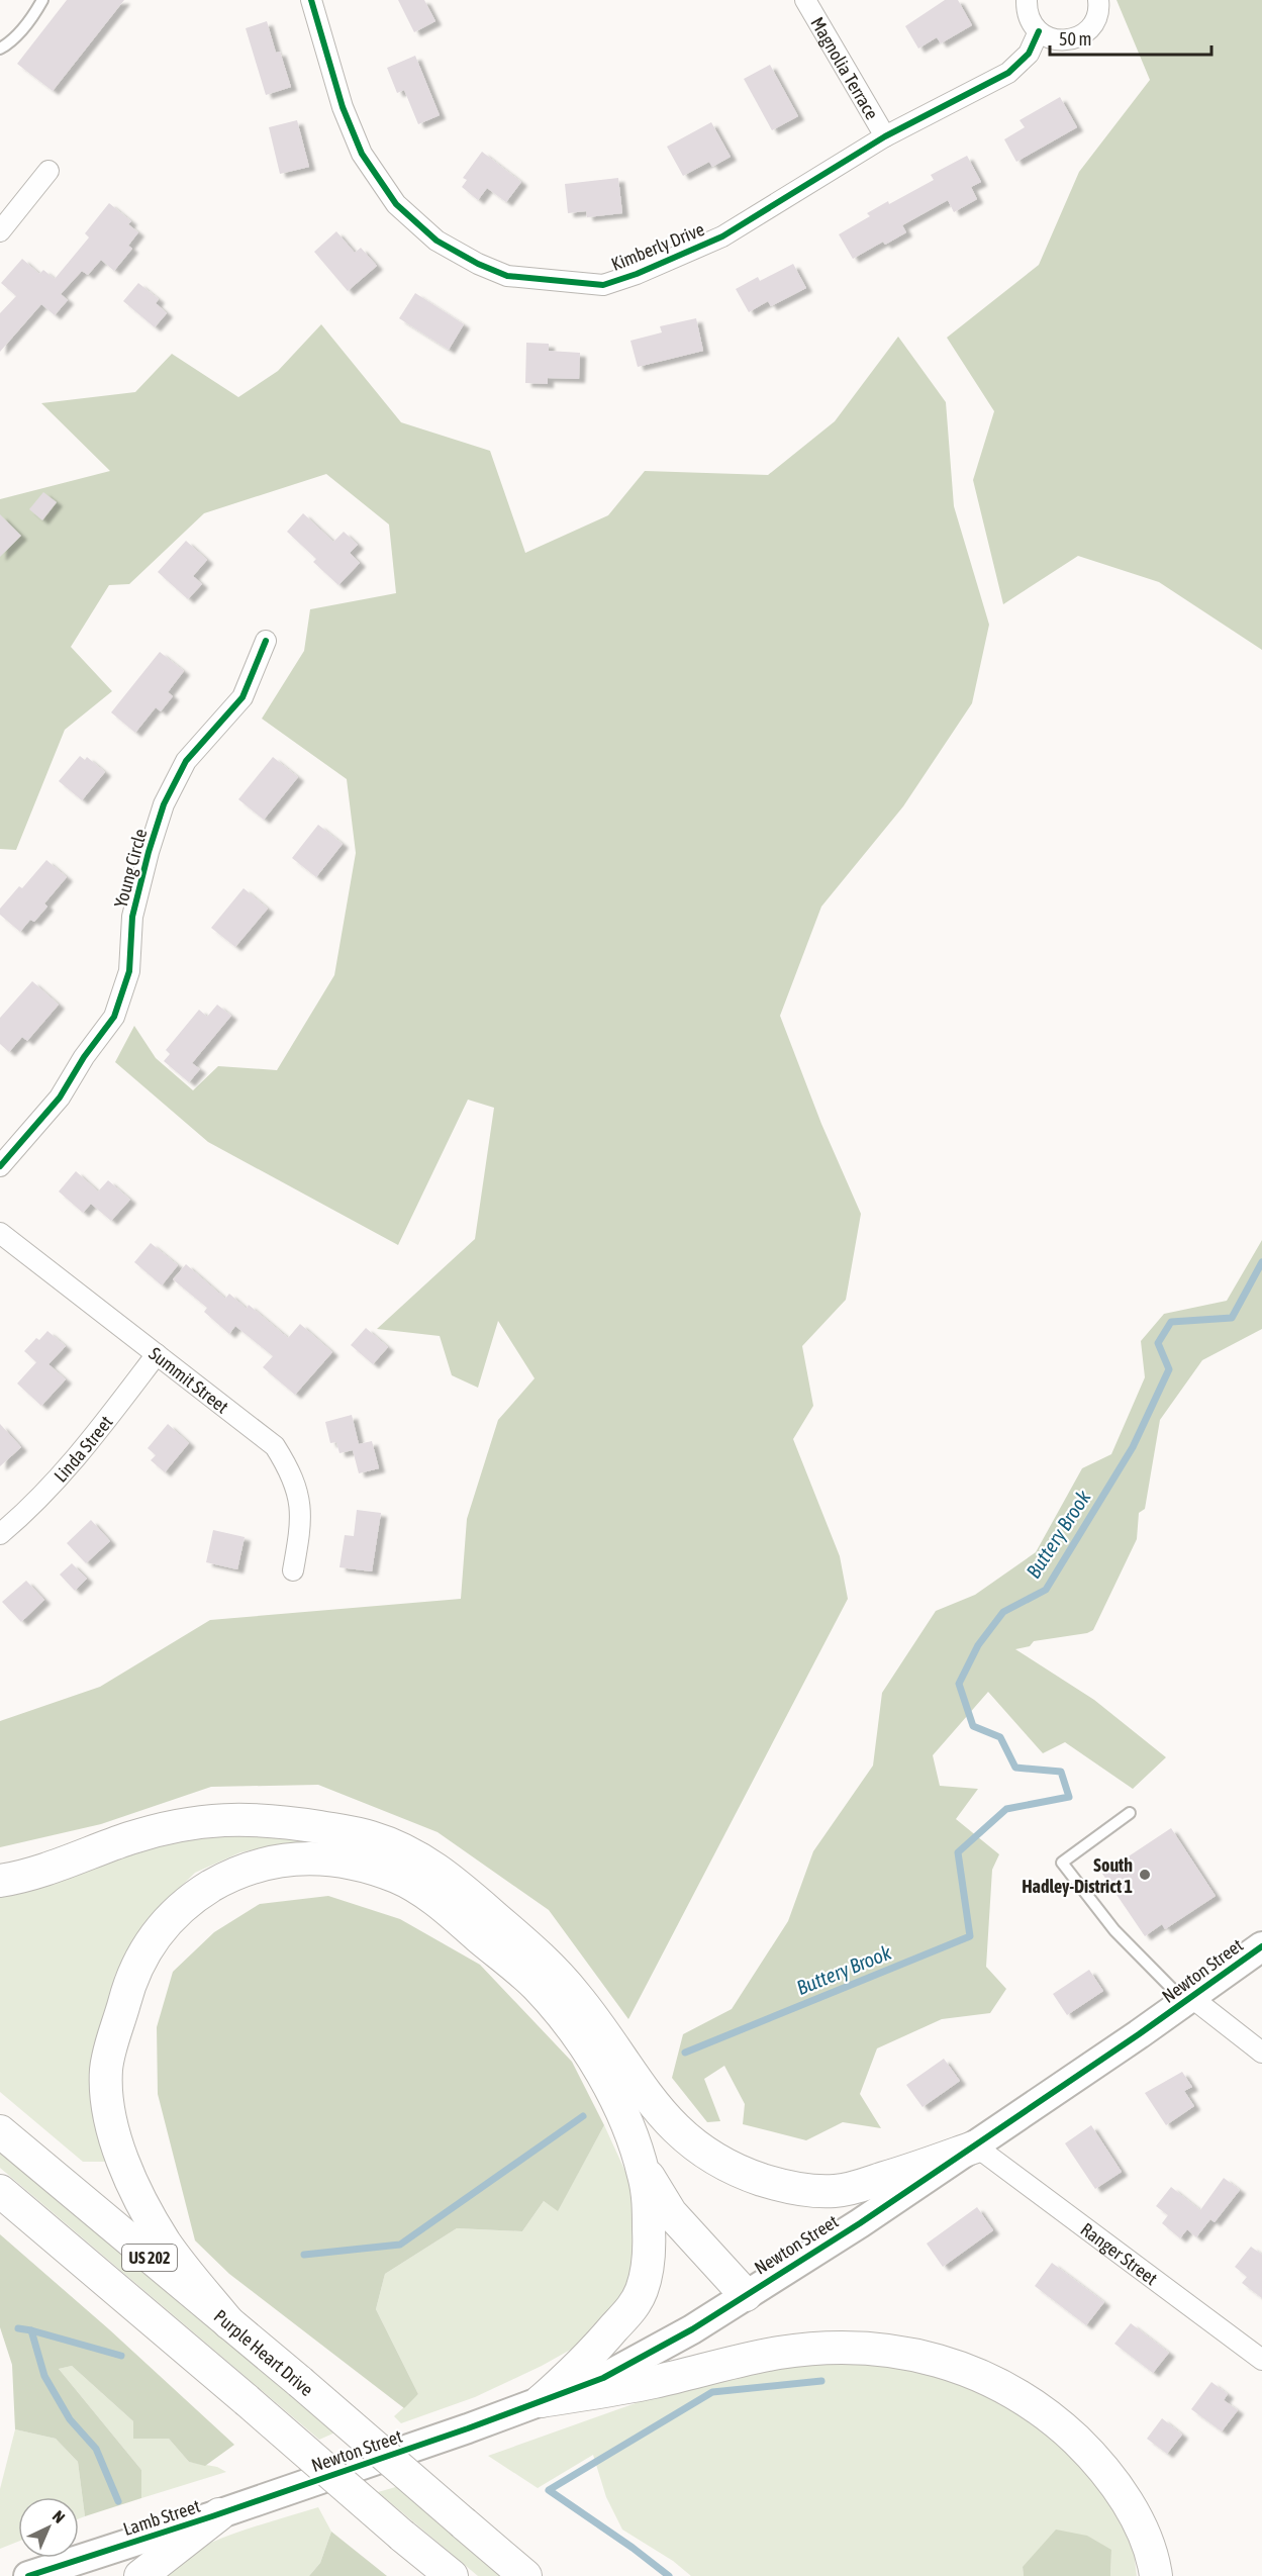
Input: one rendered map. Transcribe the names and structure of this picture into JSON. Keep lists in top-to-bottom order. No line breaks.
{"streets":{"main road":["Newton Street","US 202","Purple Heart Drive","Lamb Street"],"street":["Magnolia Terrace","Kimberly Drive","Young Circle","Summit Street","Linda Street","Ranger Street"]},"crossings":[["Magnolia Terrace","Kimberly Drive"],["Summit Street","Linda Street"],["Newton Street","Ranger Street"],["Newton Street","Lamb Street"]],"water":["Buttery Brook"],"places":["South Hadley-District 1"],"scale_bar":"50 m","north":"top right"}
